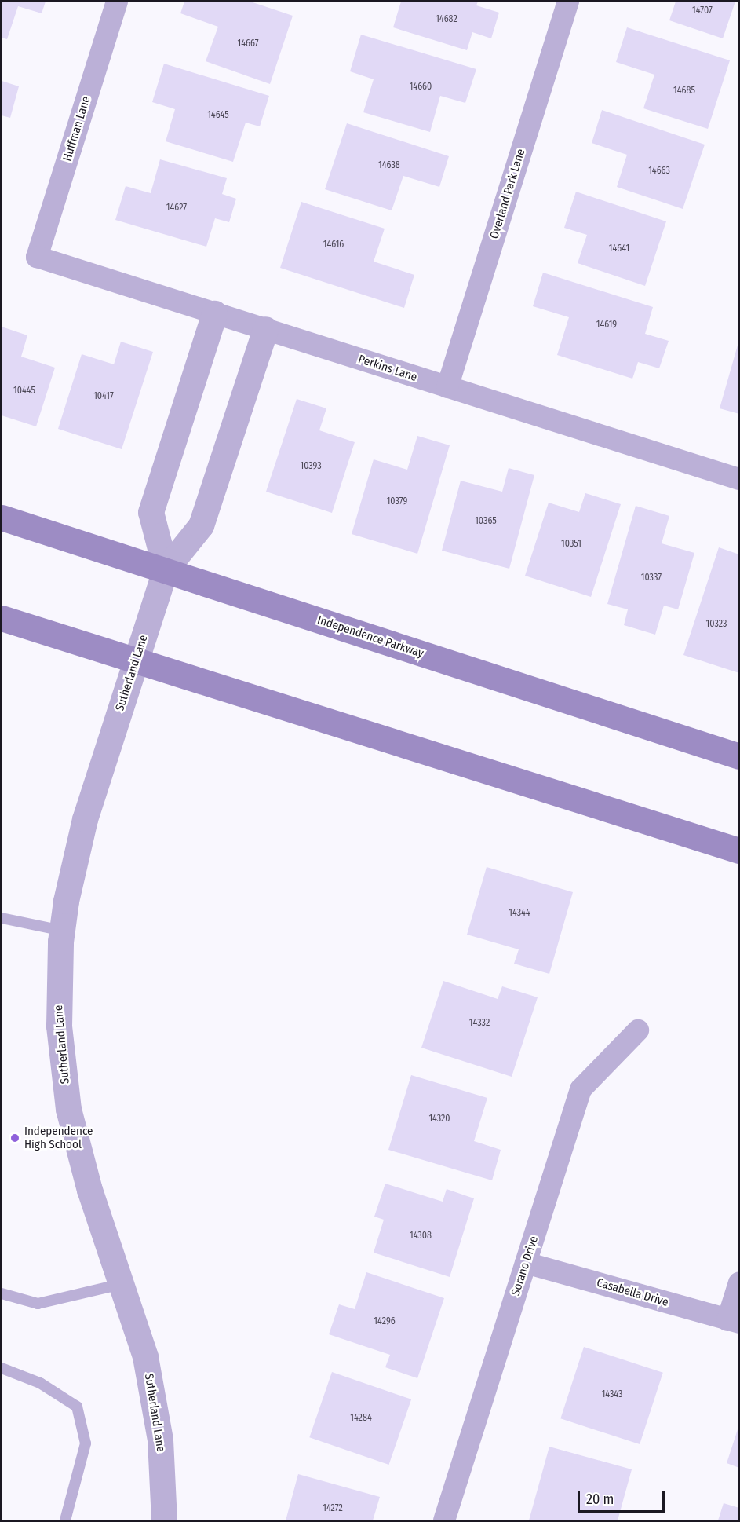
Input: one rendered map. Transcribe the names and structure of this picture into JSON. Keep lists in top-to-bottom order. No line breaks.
{"streets":{"main road":["Independence Parkway"],"street":["Huffman Lane","Overland Park Lane","Perkins Lane","Sutherland Lane","Sorano Drive","Casabella Drive"]},"crossings":[["Huffman Lane","Perkins Lane"],["Overland Park Lane","Perkins Lane"],["Perkins Lane","Sutherland Lane"],["Independence Parkway","Sutherland Lane"],["Sorano Drive","Casabella Drive"]],"places":["Independence High School"],"house_numbers":["14707","14682","14667","14660","14685","14645","14638","14663","14627","14616","14641","14619","10445","10417","10393","10379","10365","10351","10337","10323","14344","14332","14320","14308","14296","14343","14284","14272"],"scale_bar":"20 m"}
